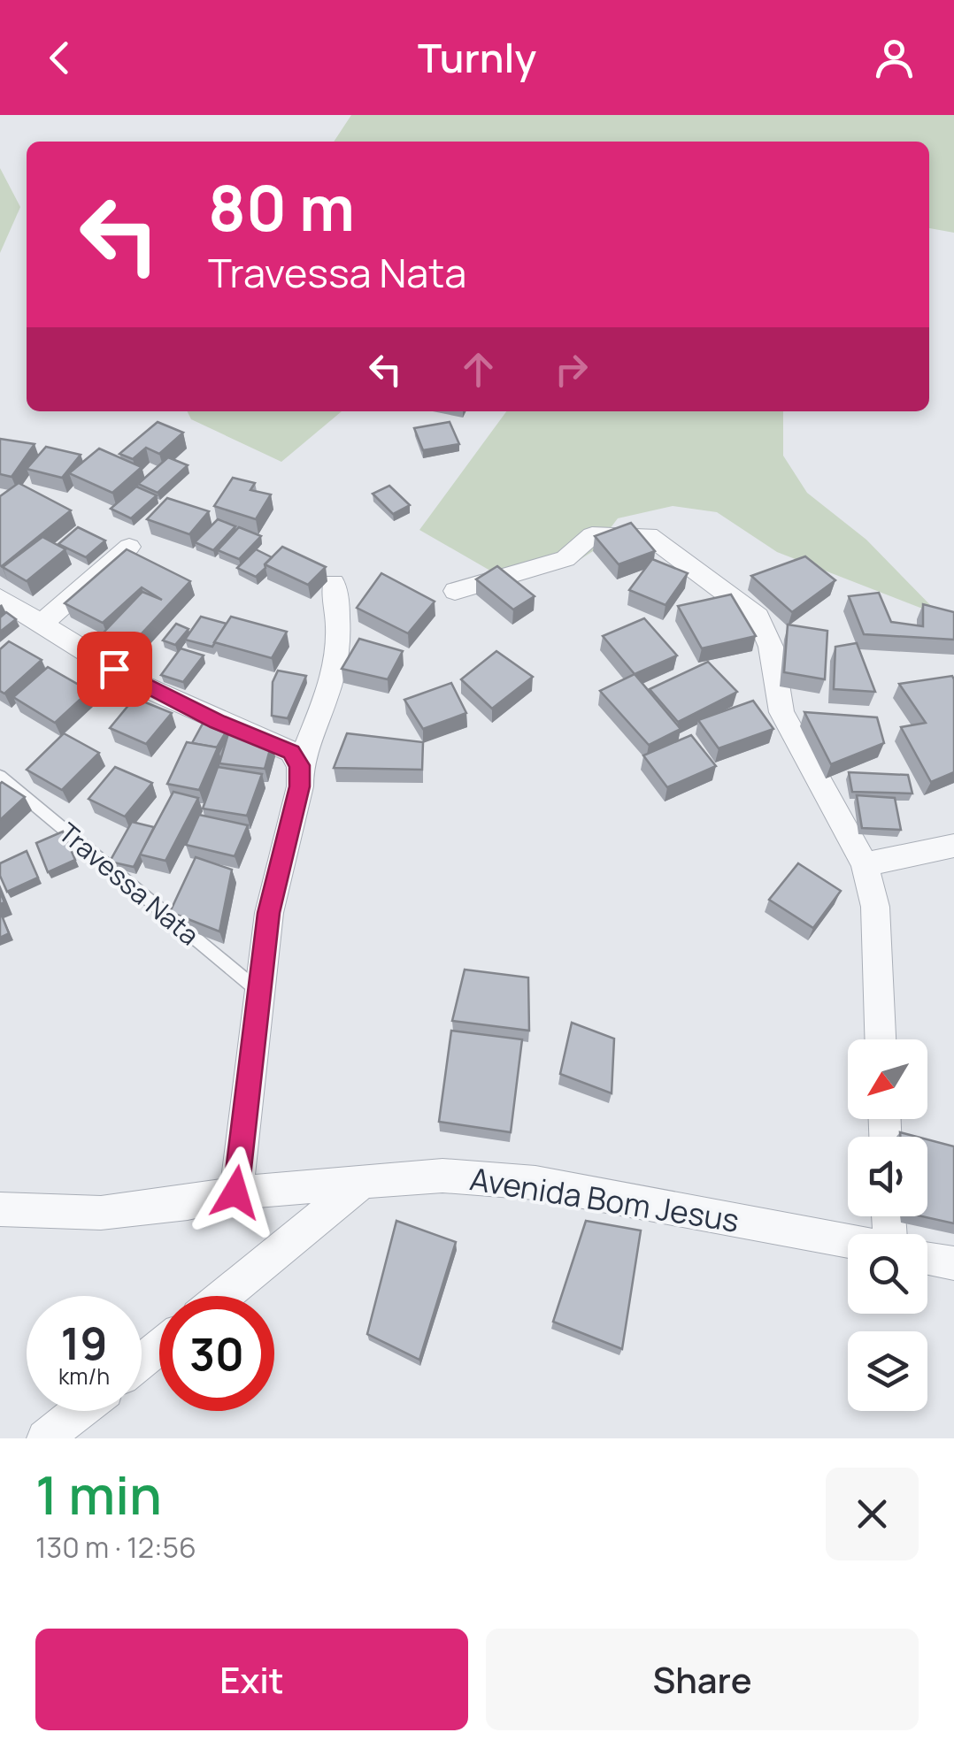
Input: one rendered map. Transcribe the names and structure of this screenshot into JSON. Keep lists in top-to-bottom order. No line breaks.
{"streets":{"street":["Avenida Bom Jesus"],"lane":["Travessa Nata"]},"north":"bottom left","page":{"header":"Turnly","turn":["80 m","Travessa Nata"],"speed":"19 km/h","limit":"30","heading":["1 min","130 m · 12:56"],"buttons":["Exit","Share"]}}
